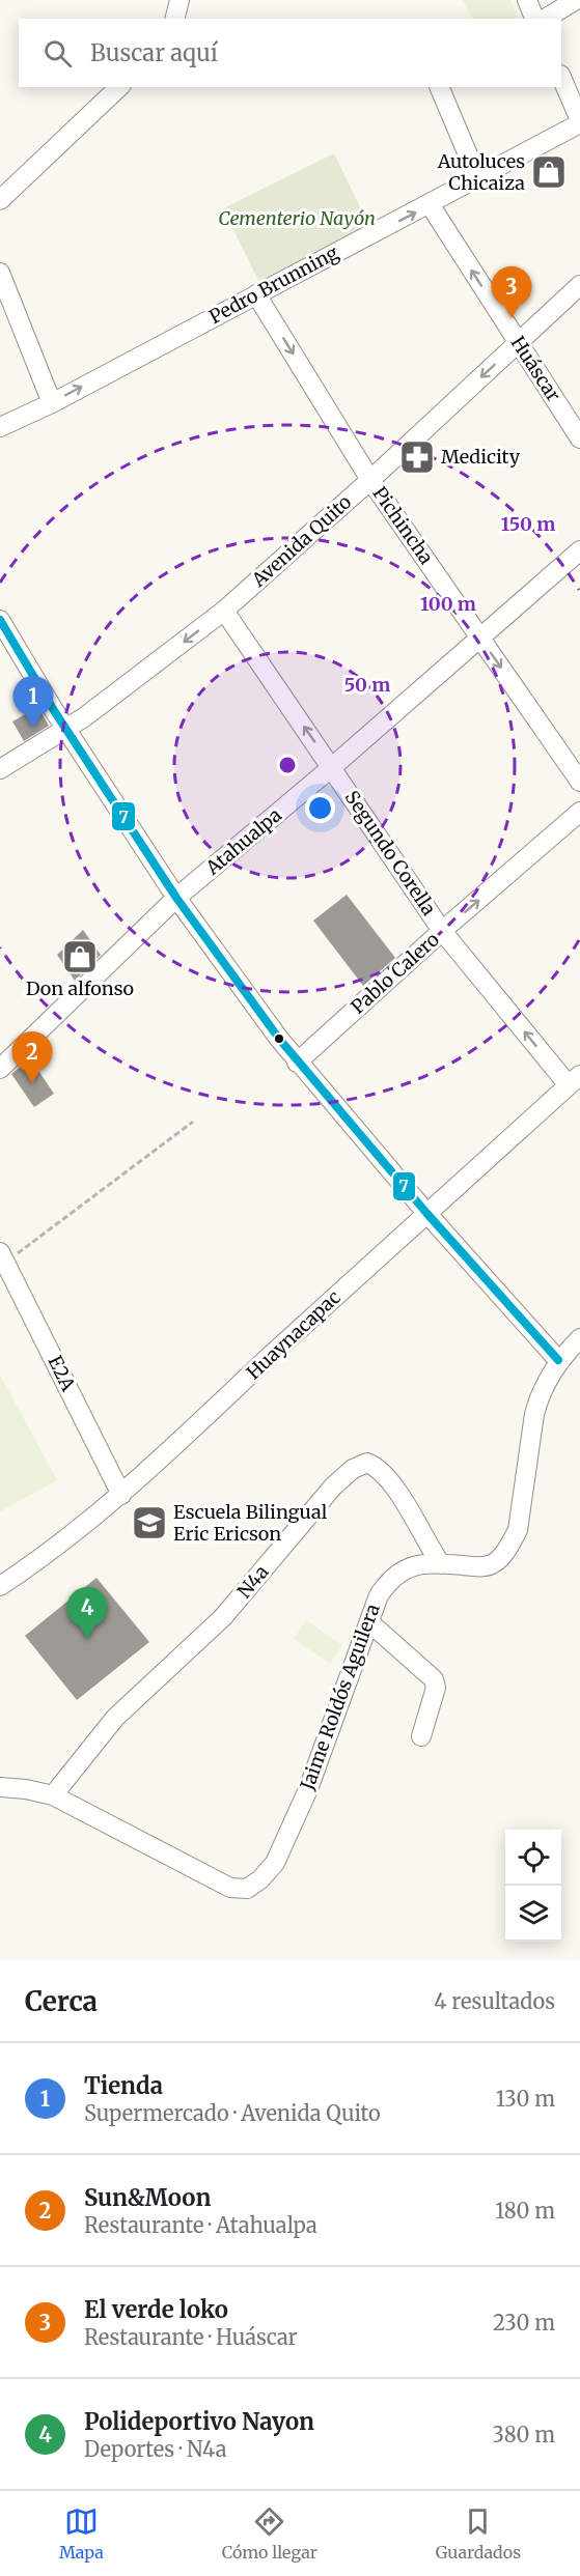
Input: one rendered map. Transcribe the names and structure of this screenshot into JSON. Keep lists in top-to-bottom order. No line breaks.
{"streets":{"street":["Pedro Brunning","Huáscar","Pichincha","Avenida Quito","Atahualpa","Segundo Corella","Pablo Calero","Huaynacapac","E2A","N4a","Jaime Roldós Aguilera"]},"crossings":[["Pedro Brunning","Huáscar"],["Pedro Brunning","Pichincha"],["Huáscar","Avenida Quito"],["Pichincha","Avenida Quito"],["Pichincha","Atahualpa"],["Avenida Quito","Segundo Corella"],["Atahualpa","Segundo Corella"],["Segundo Corella","Pablo Calero"],["Segundo Corella","Huaynacapac"],["Huaynacapac","E2A"],["N4a","Jaime Roldós Aguilera"]],"one_way":["Pedro Brunning","Huáscar","Pichincha","Avenida Quito","Segundo Corella","Pablo Calero"],"parks":["Cementerio Nayón"],"places":{"shop":["Autoluces Chicaiza","Don alfonso"],"pharmacy":["Medicity"],"school or university":["Escuela Bilingual Eric Ericson"]},"lines":["transit line 7"],"page":{"search":"Buscar aquí","pins":["3","1","2","4"],"heading":["Cerca","4 resultados"],"list":[{"mark":"1","name":"Tienda","note":"Supermercado · Avenida Quito","value":"130 m"},{"mark":"2","name":"Sun&Moon","note":"Restaurante · Atahualpa","value":"180 m"},{"mark":"3","name":"El verde loko","note":"Restaurante · Huáscar","value":"230 m"},{"mark":"4","name":"Polideportivo Nayon","note":"Deportes · N4a","value":"380 m"}],"nav":["Mapa","Cómo llegar","Guardados"]},"rings":["150 m","100 m","50 m"]}
